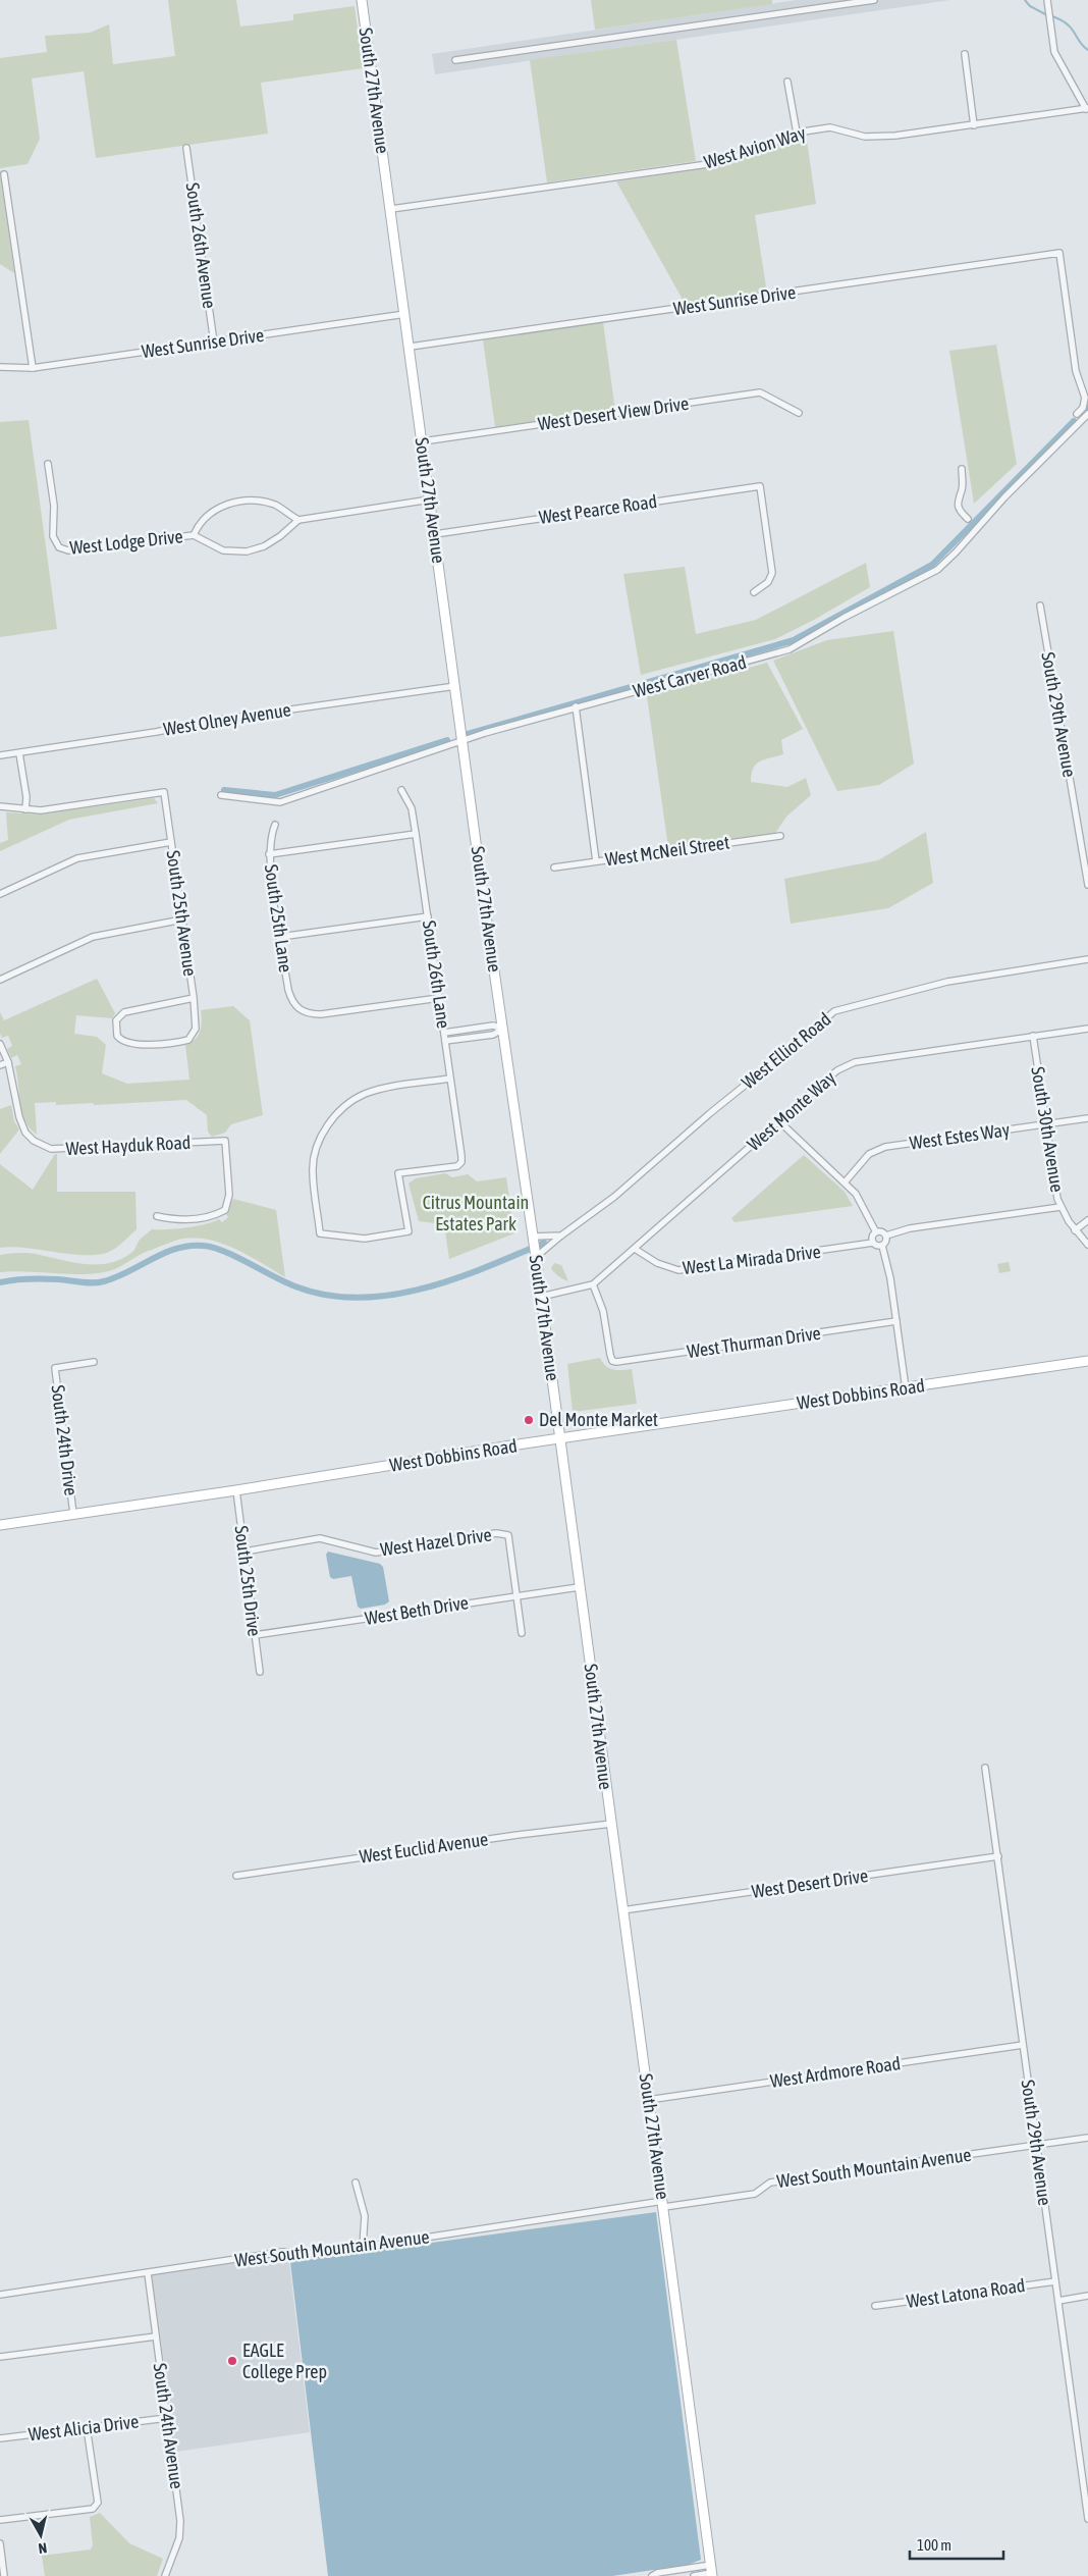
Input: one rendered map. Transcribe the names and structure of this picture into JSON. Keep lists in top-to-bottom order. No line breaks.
{"streets":{"street":["South 27th Avenue","West Avion Way","South 26th Avenue","West Sunrise Drive","West Desert View Drive","West Pearce Road","West Lodge Drive","West Carver Road","South 29th Avenue","West Olney Avenue","West McNeil Street","South 25th Avenue","South 25th Lane","South 26th Lane","West Elliot Road","West Monte Way","South 30th Avenue","West Estes Way","West Hayduk Road","West La Mirada Drive","West Thurman Drive","West Dobbins Road","South 24th Drive","West Hazel Drive","South 25th Drive","West Beth Drive","West Euclid Avenue","West Desert Drive","West Ardmore Road","West South Mountain Avenue","West Latona Road","South 24th Avenue","West Alicia Drive"]},"crossings":[["South 27th Avenue","West Avion Way"],["South 27th Avenue","West Sunrise Drive"],["South 27th Avenue","West Desert View Drive"],["South 27th Avenue","West Pearce Road"],["South 27th Avenue","West Carver Road"],["South 27th Avenue","West Olney Avenue"],["South 27th Avenue","West Elliot Road"],["South 27th Avenue","West Monte Way"],["South 27th Avenue","West Dobbins Road"],["South 27th Avenue","West Beth Drive"],["South 27th Avenue","West Euclid Avenue"],["South 27th Avenue","West Desert Drive"],["South 27th Avenue","West Ardmore Road"],["South 27th Avenue","West South Mountain Avenue"],["South 26th Avenue","West Sunrise Drive"],["South 29th Avenue","West Desert Drive"],["South 29th Avenue","West Ardmore Road"],["South 29th Avenue","West South Mountain Avenue"],["South 29th Avenue","West Latona Road"],["South 25th Lane","South 26th Lane"],["West Monte Way","South 30th Avenue"],["West Monte Way","West La Mirada Drive"],["West Monte Way","West Thurman Drive"],["South 30th Avenue","West Estes Way"],["West Dobbins Road","South 24th Drive"],["West Dobbins Road","South 25th Drive"],["West Hazel Drive","South 25th Drive"],["West Hazel Drive","West Beth Drive"],["South 25th Drive","West Beth Drive"],["West South Mountain Avenue","South 24th Avenue"],["South 24th Avenue","West Alicia Drive"]],"parks":["Citrus Mountain Estates Park"],"places":["Del Monte Market","EAGLE College Prep"],"scale_bar":"100 m","north":"bottom"}
